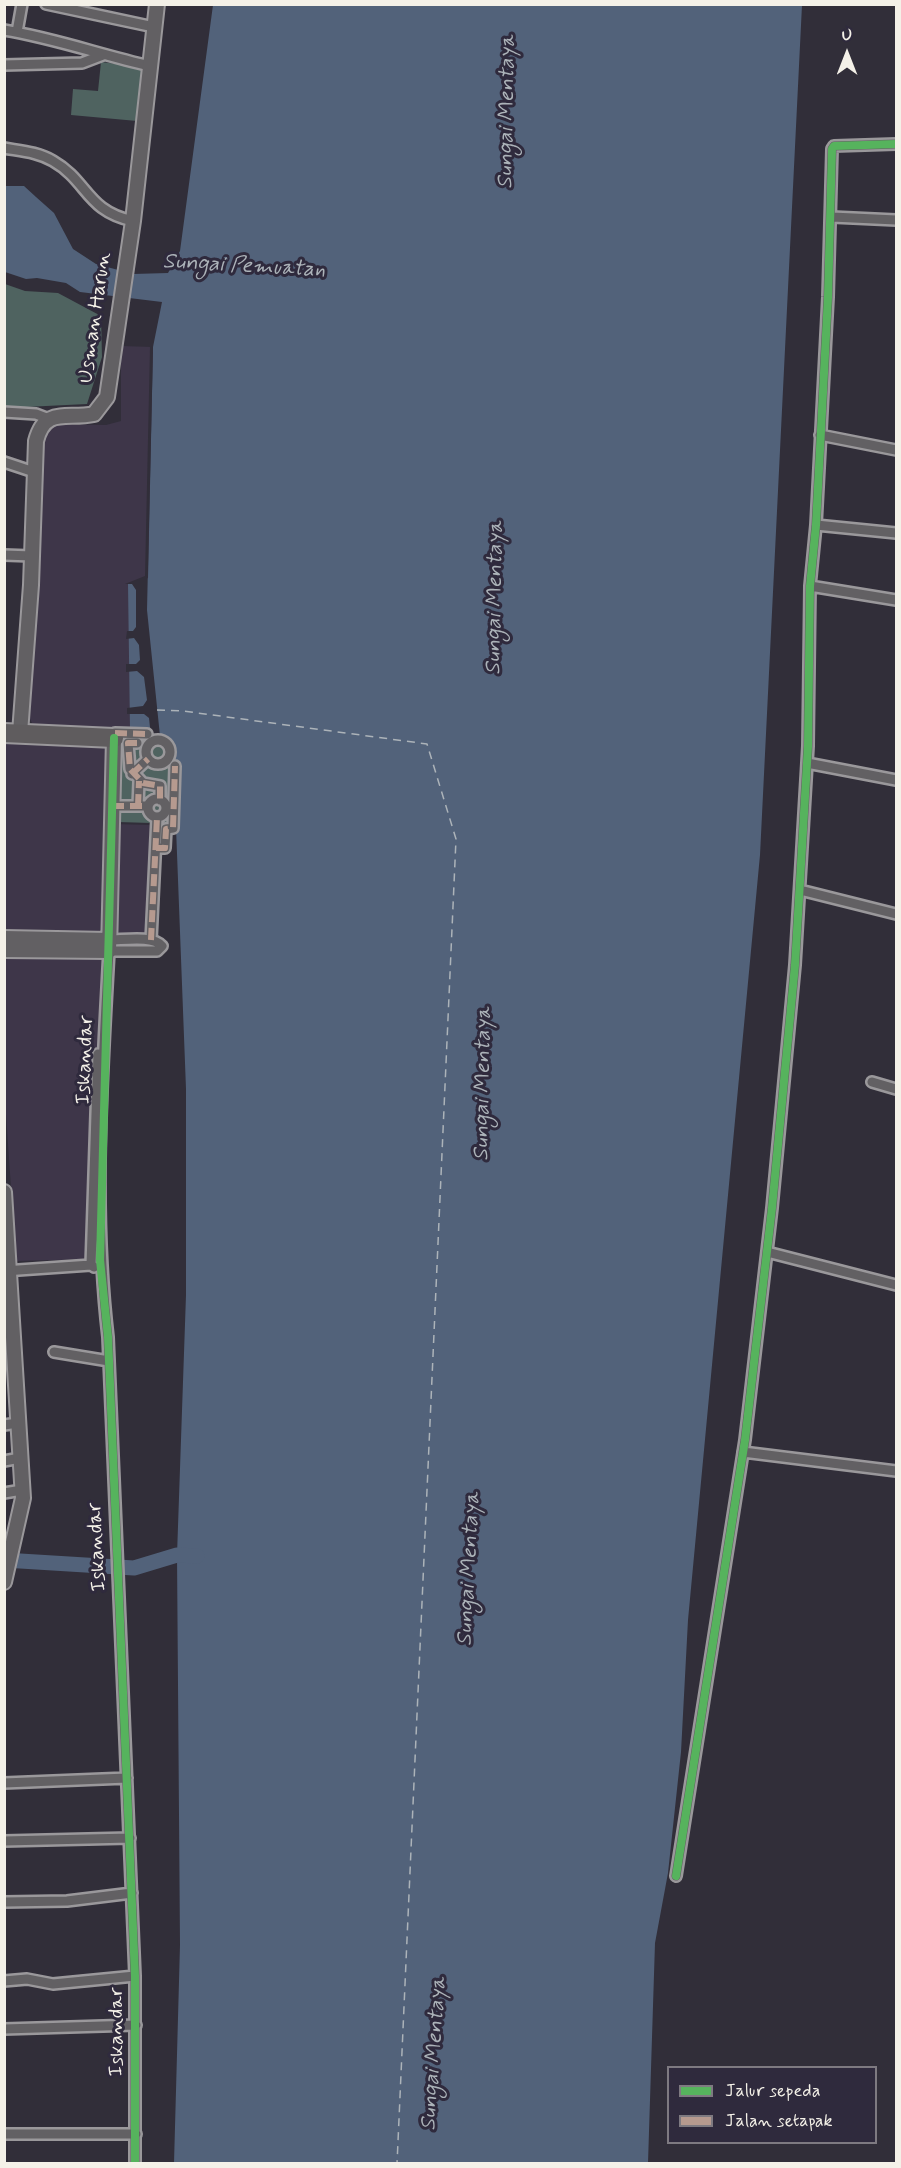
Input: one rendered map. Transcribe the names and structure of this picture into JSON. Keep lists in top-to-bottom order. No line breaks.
{"streets":{"street":["Usman Harun","Iskandar"]},"water":["Sungai Mentaya","Sungai Pemuatan"],"legend":["Jalur sepeda","Jalan setapak"],"north":"top"}
